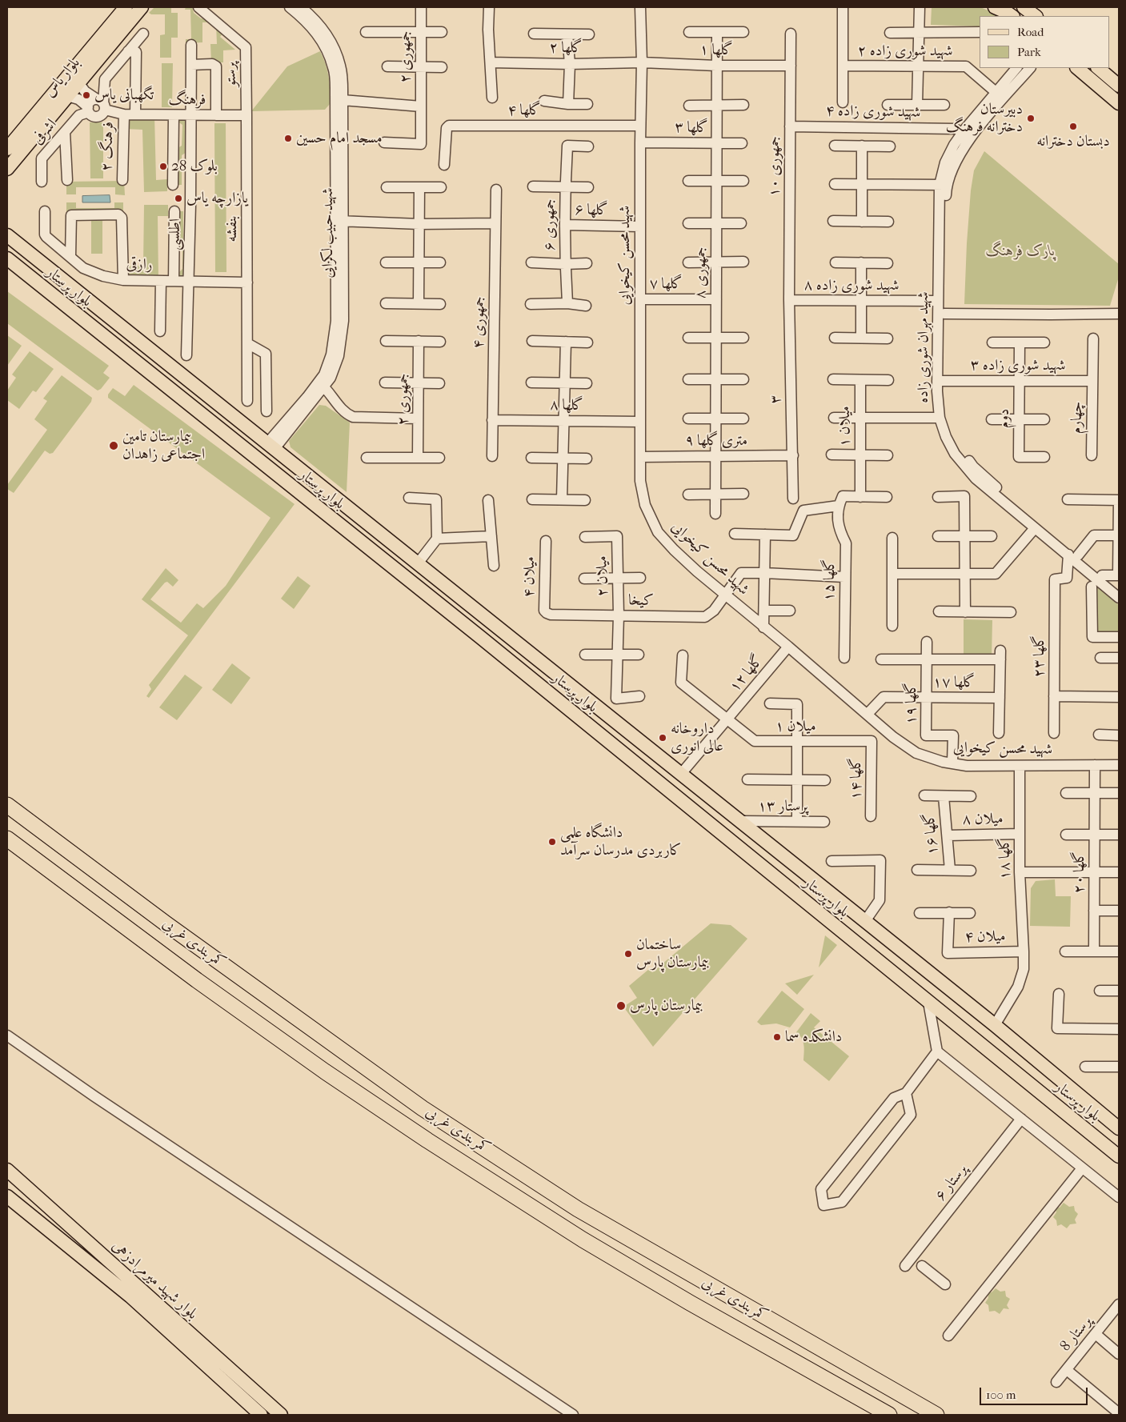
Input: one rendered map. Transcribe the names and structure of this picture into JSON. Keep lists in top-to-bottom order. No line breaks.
{"streets":{"highway":["کمربندی غربی"],"main road":["بلوار یاس","بلوار پرستار","بلوار شهید میرمرادزهی"],"street":["گلها ۲","گلها ۱","شهید شوری زاده ۲","جمهوری ۲","پرستو","فرهنگ","گلها ۴","شهید شوری زاده ۴","گلها ۳","اشرفی","فرهنگ ۲","جمهوری ۱۰","گلها ۶","جمهوری ۶","بنفشه","شهید حبیب لکزایی","اطلسی","شهید محسن کیخوایی","رازقی","جمهوری ۸","گلها ۷","شهید شوری زاده ۸","جمهوری ۴","شهید مهران شوری زاده","شهید شوری زاده ۳","۳","گلها ۸","چهارم","دوم","میلان ۱","۹ متری گلها","میلان ۲","میلان ۴","گلها ۱۵","کیخا","گلها ۲۳","گلها ۱۲","گلها ۱۷","گلها ۱۹","گلها ۱۴","پرستار ۱۳","میلان ۸","گلها ۱۶","گلها ۱۸","گلها ۲۰","پرستار ۶","پرستار 8"]},"crossings":[["گلها ۲","گلها ۱"],["گلها ۲","شهید محسن کیخوایی"],["گلها ۱","جمهوری ۱۰"],["گلها ۱","شهید محسن کیخوایی"],["گلها ۱","جمهوری ۸"],["شهید شوری زاده ۲","شهید مهران شوری زاده"],["جمهوری ۲","شهید حبیب لکزایی"],["پرستو","فرهنگ"],["پرستو","بنفشه"],["فرهنگ","اشرفی"],["فرهنگ","فرهنگ ۲"],["فرهنگ","بنفشه"],["فرهنگ","اطلسی"],["گلها ۴","شهید محسن کیخوایی"],["شهید شوری زاده ۴","جمهوری ۱۰"],["گلها ۳","شهید محسن کیخوایی"],["گلها ۳","جمهوری ۸"],["جمهوری ۱۰","شهید شوری زاده ۸"],["جمهوری ۱۰","۳"],["گلها ۶","جمهوری ۶"],["گلها ۶","شهید محسن کیخوایی"],["بنفشه","رازقی"],["شهید حبیب لکزایی","بلوار پرستار"],["اطلسی","رازقی"],["شهید محسن کیخوایی","گلها ۷"],["شهید محسن کیخوایی","گلها ۸"],["شهید محسن کیخوایی","۹ متری گلها"],["شهید محسن کیخوایی","کیخا"],["شهید محسن کیخوایی","گلها ۱۲"],["شهید محسن کیخوایی","گلها ۱۷"],["شهید محسن کیخوایی","گلها ۱۹"],["شهید محسن کیخوایی","گلها ۱۸"],["شهید محسن کیخوایی","گلها ۲۰"],["جمهوری ۸","گلها ۷"],["جمهوری ۸","۹ متری گلها"],["شهید شوری زاده ۸","شهید مهران شوری زاده"],["شهید شوری زاده ۸","۳"],["بلوار پرستار","گلها ۱۲"],["بلوار پرستار","پرستار ۱۳"],["بلوار پرستار","گلها ۱۸"],["جمهوری ۴","گلها ۸"],["شهید مهران شوری زاده","شهید شوری زاده ۳"],["شهید مهران شوری زاده","گلها ۲۳"],["شهید شوری زاده ۳","چهارم"],["شهید شوری زاده ۳","دوم"],["۳","۹ متری گلها"],["میلان ۱","گلها ۱۲"],["میلان ۱","گلها ۱۴"],["میلان ۲","کیخا"],["میلان ۴","کیخا"],["میلان ۴","گلها ۱۸"],["گلها ۱۷","گلها ۱۹"],["میلان ۸","گلها ۱۶"],["میلان ۸","گلها ۱۸"]],"parks":["پارک فرهنگ"],"places":["تگهبانی یاس","دبیرستان دخترانه فرهنگ","دبستان دخترانه","مسجد امام حسین","بلوک 28","یازارچه یاس","بیمارستان تامین اجتماعی زاهدان","داروخانه عالی انوری","دانشگاه علمی کاربردی مدرسان سرآمد","ساختمان بیمارستان پارس","بیمارستان پارس","دانشکده سما"],"legend":["Road","Park"],"scale_bar":"100 m"}
